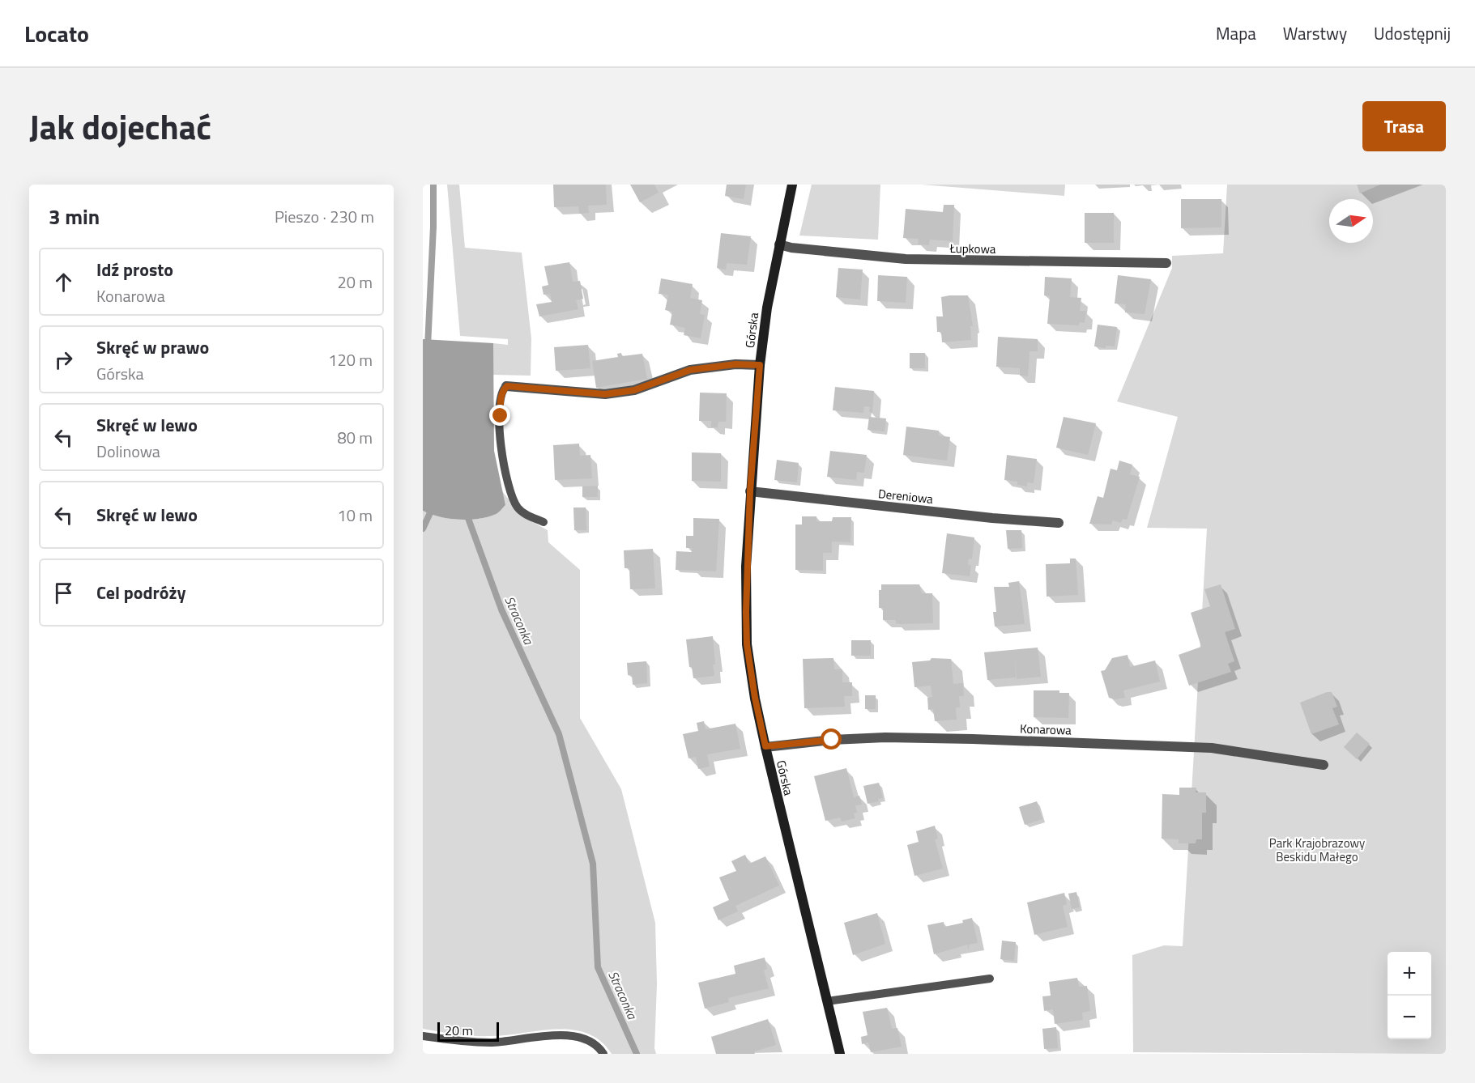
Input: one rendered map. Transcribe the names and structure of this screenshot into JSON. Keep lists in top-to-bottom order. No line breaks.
{"streets":{"street":["Łupkowa","Górska","Dereniowa","Konarowa"]},"crossings":[["Łupkowa","Górska"],["Górska","Dereniowa"],["Górska","Konarowa"]],"water":["Straconka"],"parks":["Park Krajobrazowy Beskidu Małego"],"scale_bar":"20 m","north":"right","page":{"header":"Locato","nav":["Mapa","Warstwy","Udostępnij"],"title":"Jak dojechać","buttons":"Trasa","heading":["3 min","Pieszo · 230 m"],"list":[["Idź prosto","Konarowa","20 m"],["Skręć w prawo","Górska","120 m"],["Skręć w lewo","Dolinowa","80 m"],["Skręć w lewo","10 m"],"Cel podróży"],"map_buttons":["+","−"],"scale":"20 m"}}
